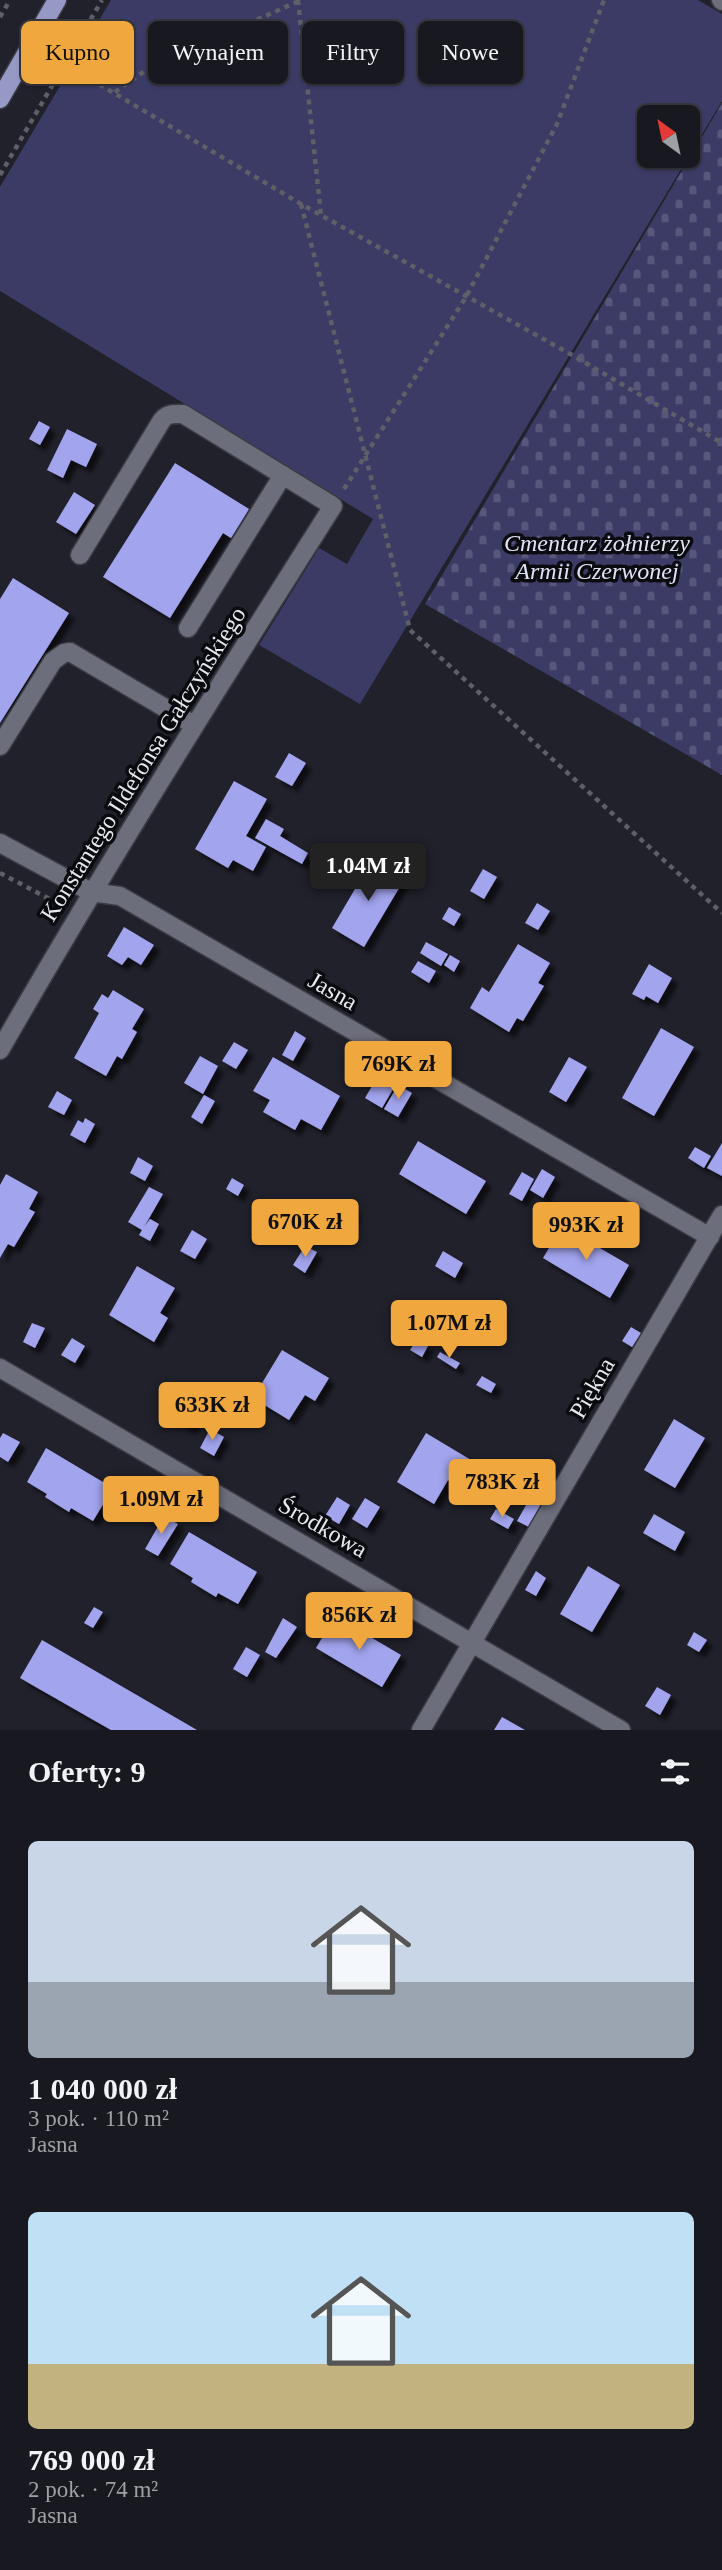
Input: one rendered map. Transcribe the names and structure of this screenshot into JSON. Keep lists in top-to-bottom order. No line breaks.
{"streets":{"street":["Konstantego Ildefonsa Gałczyńskiego","Jasna","Piękna","Środkowa"]},"crossings":[["Konstantego Ildefonsa Gałczyńskiego","Jasna"],["Jasna","Piękna"],["Piękna","Środkowa"]],"parks":["Cmentarz żołnierzy Armii Czerwonej"],"north":"top left","page":{"chip":["Kupno","Wynajem","Filtry","Nowe"],"price":["1.04M zł","769K zł","670K zł","993K zł","1.07M zł","633K zł","783K zł","1.09M zł","856K zł"],"heading":"Oferty: 9","list":[{"name":"1 040 000 zł","note":"3 pok. · 110 m² · Jasna"},{"name":"769 000 zł","note":"2 pok. · 74 m² · Jasna"}]}}
